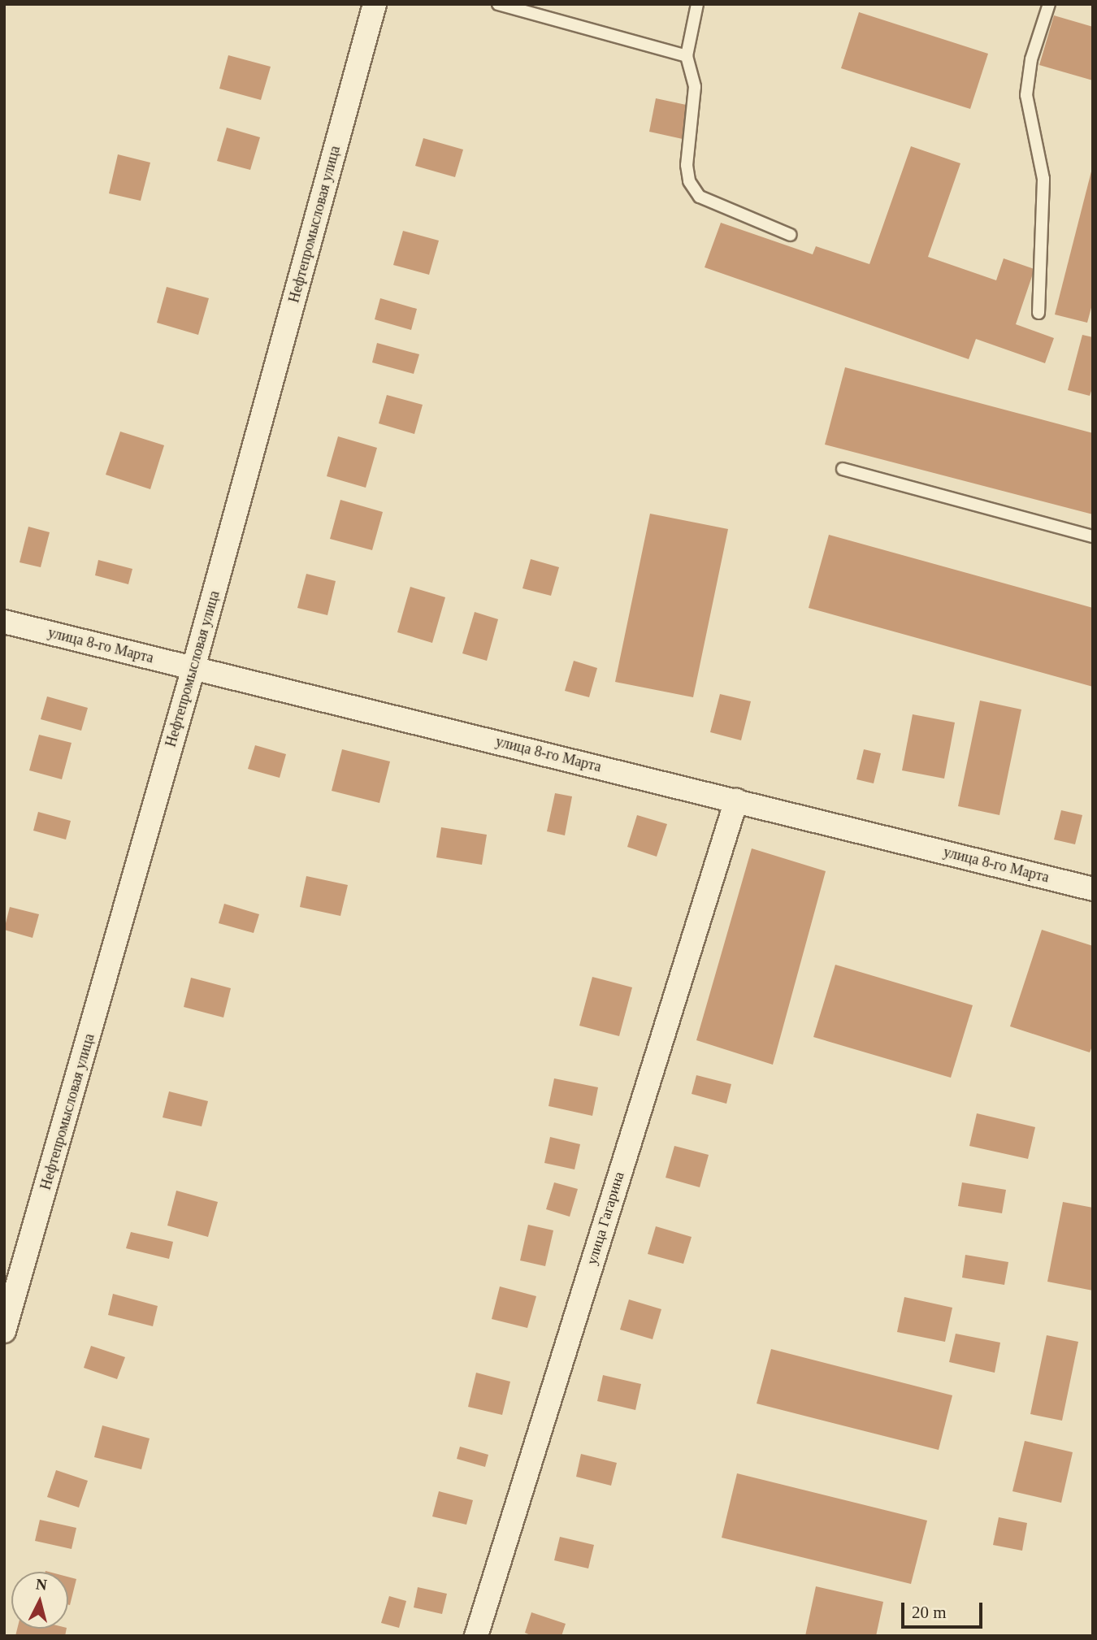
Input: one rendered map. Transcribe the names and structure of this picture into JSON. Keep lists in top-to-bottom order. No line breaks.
{"streets":{"street":["Нефтепромысловая улица","улица 8-го Марта","улица Гагарина"]},"crossings":[["Нефтепромысловая улица","улица 8-го Марта"],["улица 8-го Марта","улица Гагарина"]],"scale_bar":"20 m","north":"top"}
